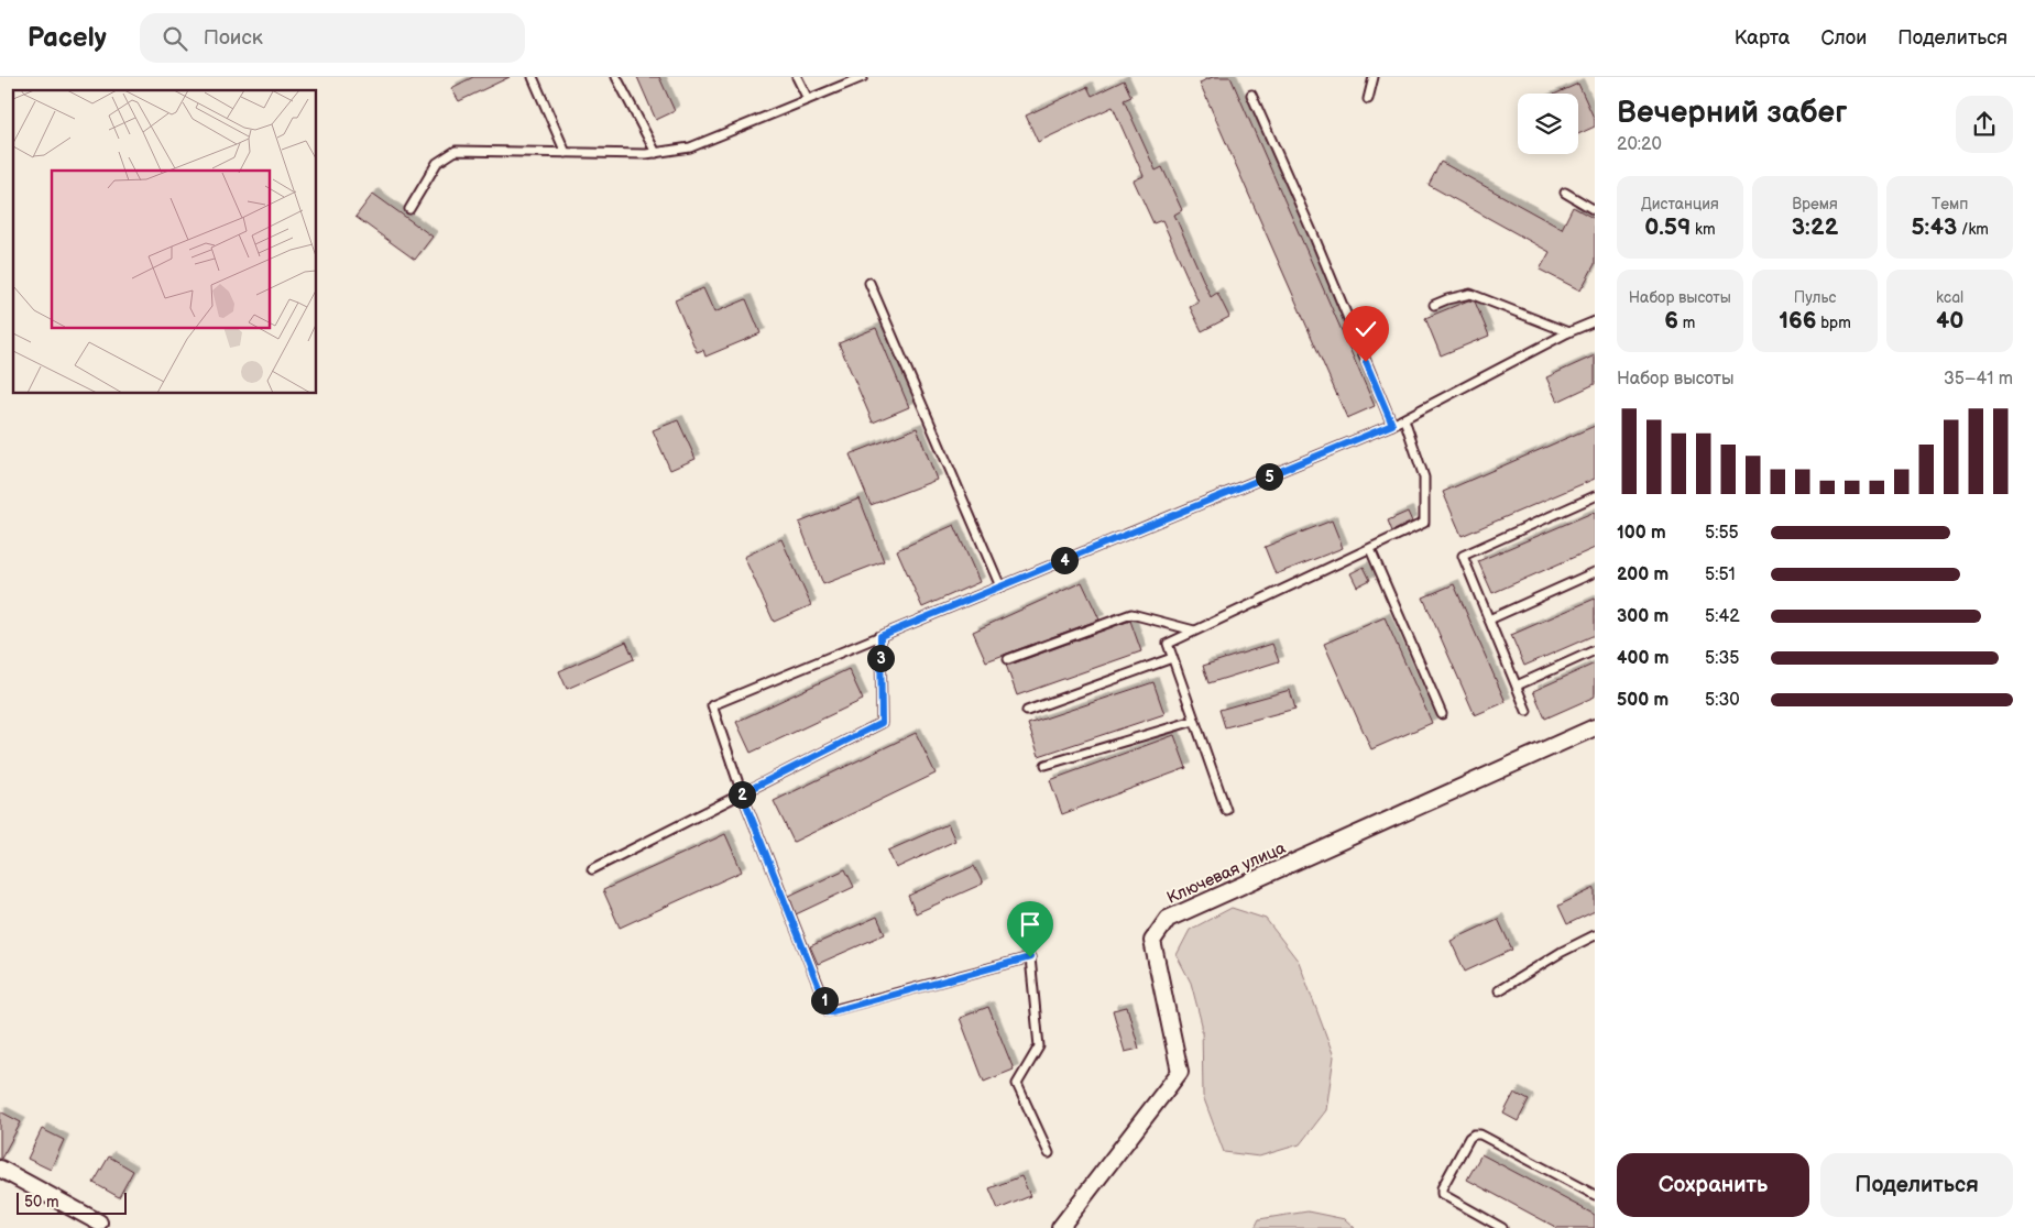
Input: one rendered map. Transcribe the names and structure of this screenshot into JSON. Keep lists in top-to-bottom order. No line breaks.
{"streets":{"street":["Ключевая улица"]},"scale_bar":"50 m","page":{"header":"Pacely","search":"Поиск","nav":["Карта","Слои","Поделиться"],"heading":["Вечерний забег","20:20"],"stats":[["Дистанция","0.59 km"],["Время","3:22"],["Темп","5:43 /km"],["Набор высоты","6 m"],["Пульс","166 bpm"],["kcal","40"]],"chart":["Набор высоты","35–41 m"],"pins":["5","4","3","2","1"],"list":[{"name":"100 m","note":"5:55"},{"name":"200 m","note":"5:51"},{"name":"300 m","note":"5:42"},{"name":"400 m","note":"5:35"},{"name":"500 m","note":"5:30"}],"buttons":["Сохранить","Поделиться"],"scale":"50 m"}}
